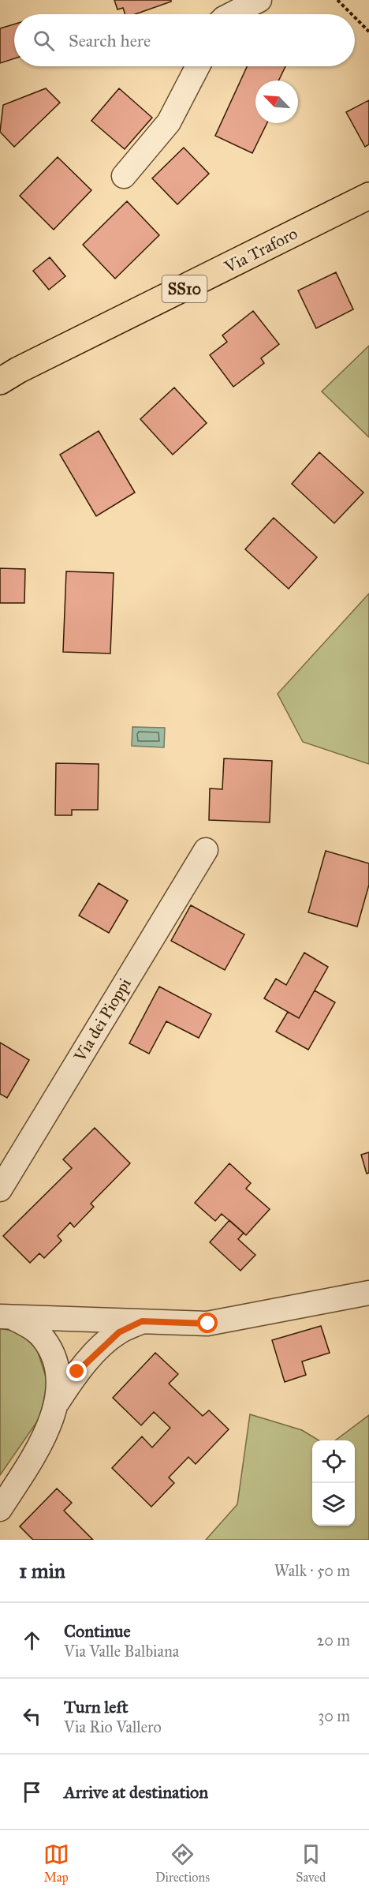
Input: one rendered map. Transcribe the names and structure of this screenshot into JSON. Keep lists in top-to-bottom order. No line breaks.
{"streets":{"main road":["Via Traforo","SS10"],"street":["Via dei Pioppi"]},"north":"top left","page":{"search":"Search here","heading":["1 min","Walk · 50 m"],"list":[["Continue","Via Valle Balbiana","20 m"],["Turn left","Via Rio Vallero","30 m"],"Arrive at destination"],"nav":["Map","Directions","Saved"]}}
